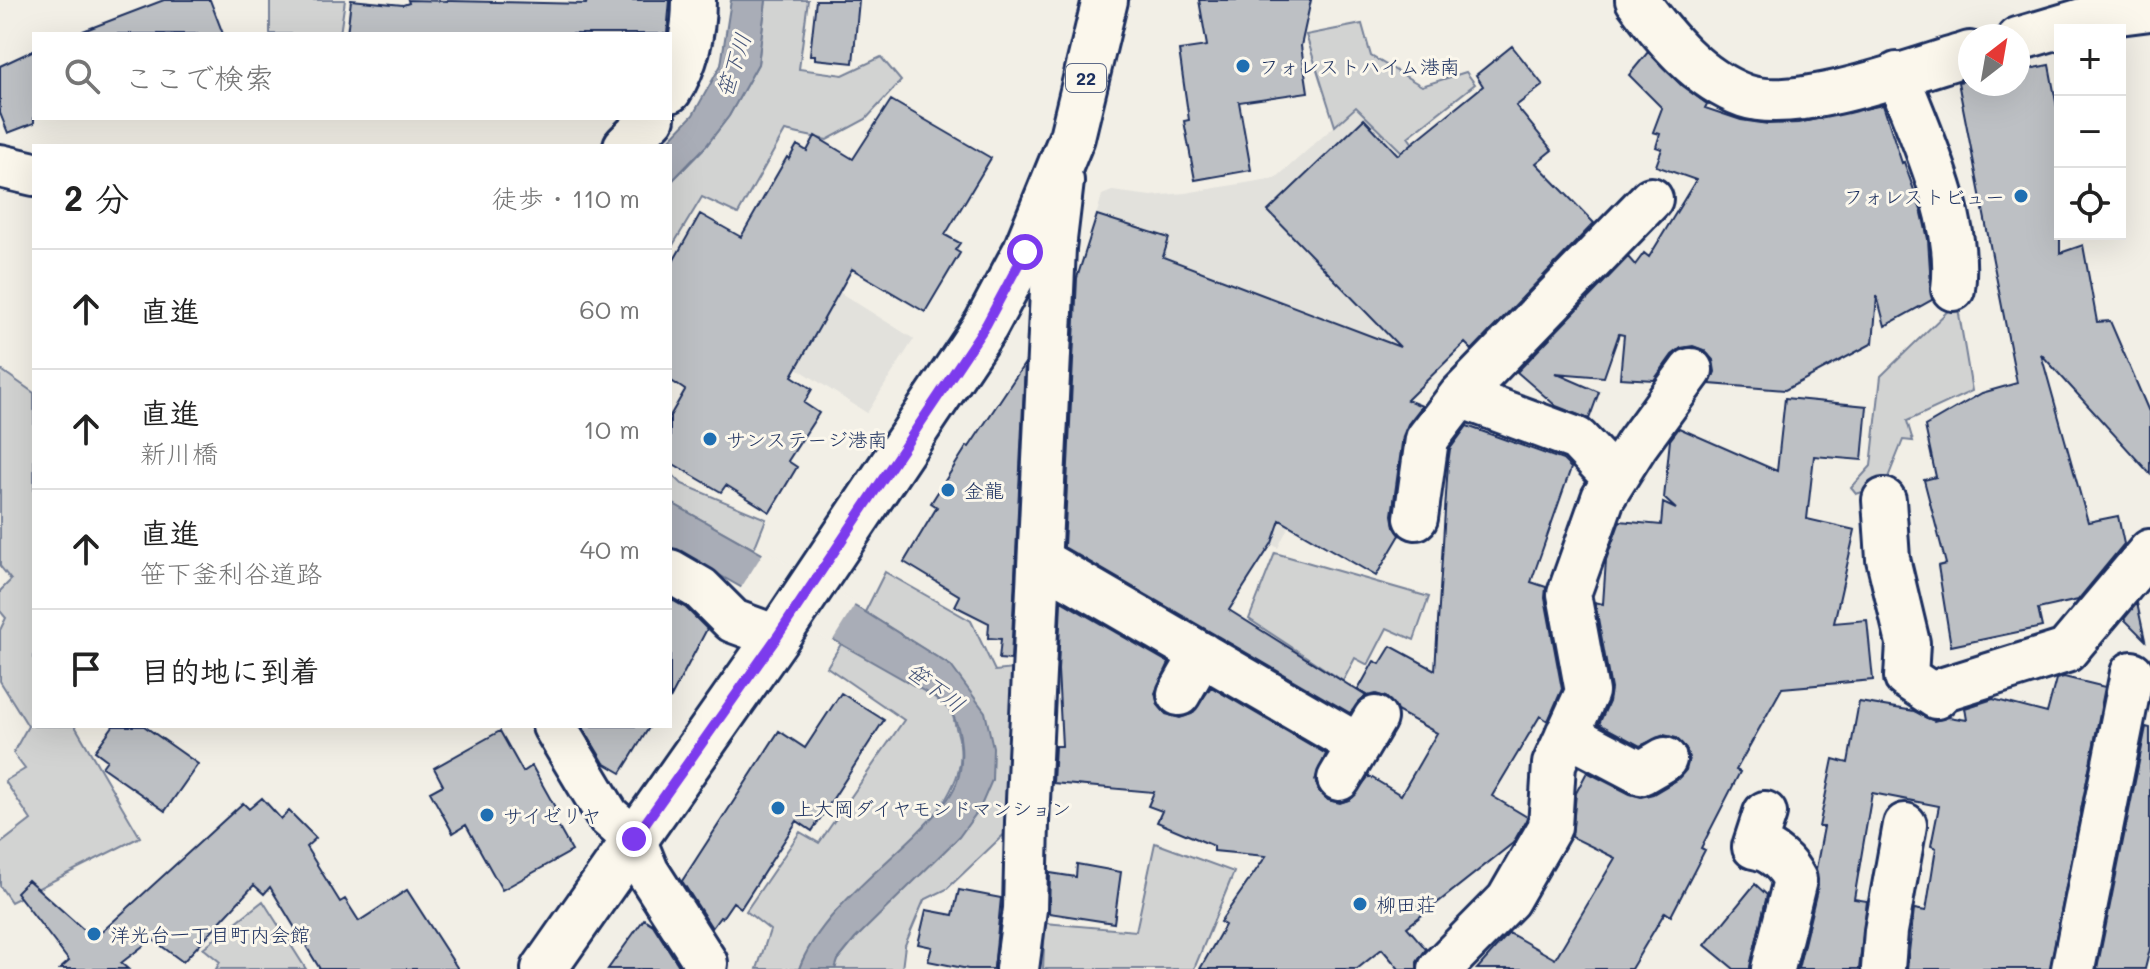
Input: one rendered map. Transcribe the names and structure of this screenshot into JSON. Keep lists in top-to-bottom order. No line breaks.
{"streets":{"main road":["22"]},"water":["笹下川"],"places":["フォレストハイム港南","フォレストビュー","サンステージ港南","金龍","上大岡ダイヤモンドマンション","サイゼリヤ","柳田荘","洋光台一丁目町内会館"],"north":"top right","page":{"map_buttons":["+","−"],"search":"ここで検索","heading":["2 分","徒歩 · 110 m"],"list":[["直進","60 m"],["直進","新川橋","10 m"],["直進","笹下釜利谷道路","40 m"],"目的地に到着"]}}
